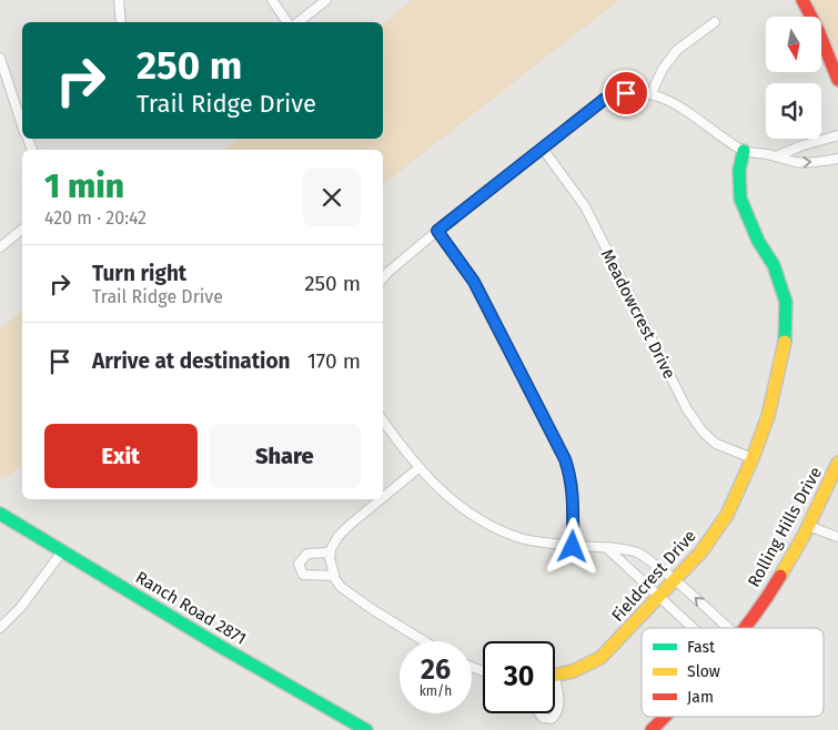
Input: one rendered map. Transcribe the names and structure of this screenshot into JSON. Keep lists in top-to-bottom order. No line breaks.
{"streets":{"street":["Meadowcrest Drive","Rolling Hills Drive","Fieldcrest Drive","Ranch Road 2871"]},"crossings":[["Meadowcrest Drive","Fieldcrest Drive"]],"legend":["Fast","Slow","Jam"],"north":"bottom","page":{"turn":["250 m","Trail Ridge Drive"],"heading":["1 min","420 m · 20:42"],"list":[{"name":"Turn right","note":"Trail Ridge Drive","value":"250 m"},{"name":"Arrive at destination","value":"170 m"}],"buttons":["Exit","Share"],"speed":"26 km/h","limit":"30"}}
